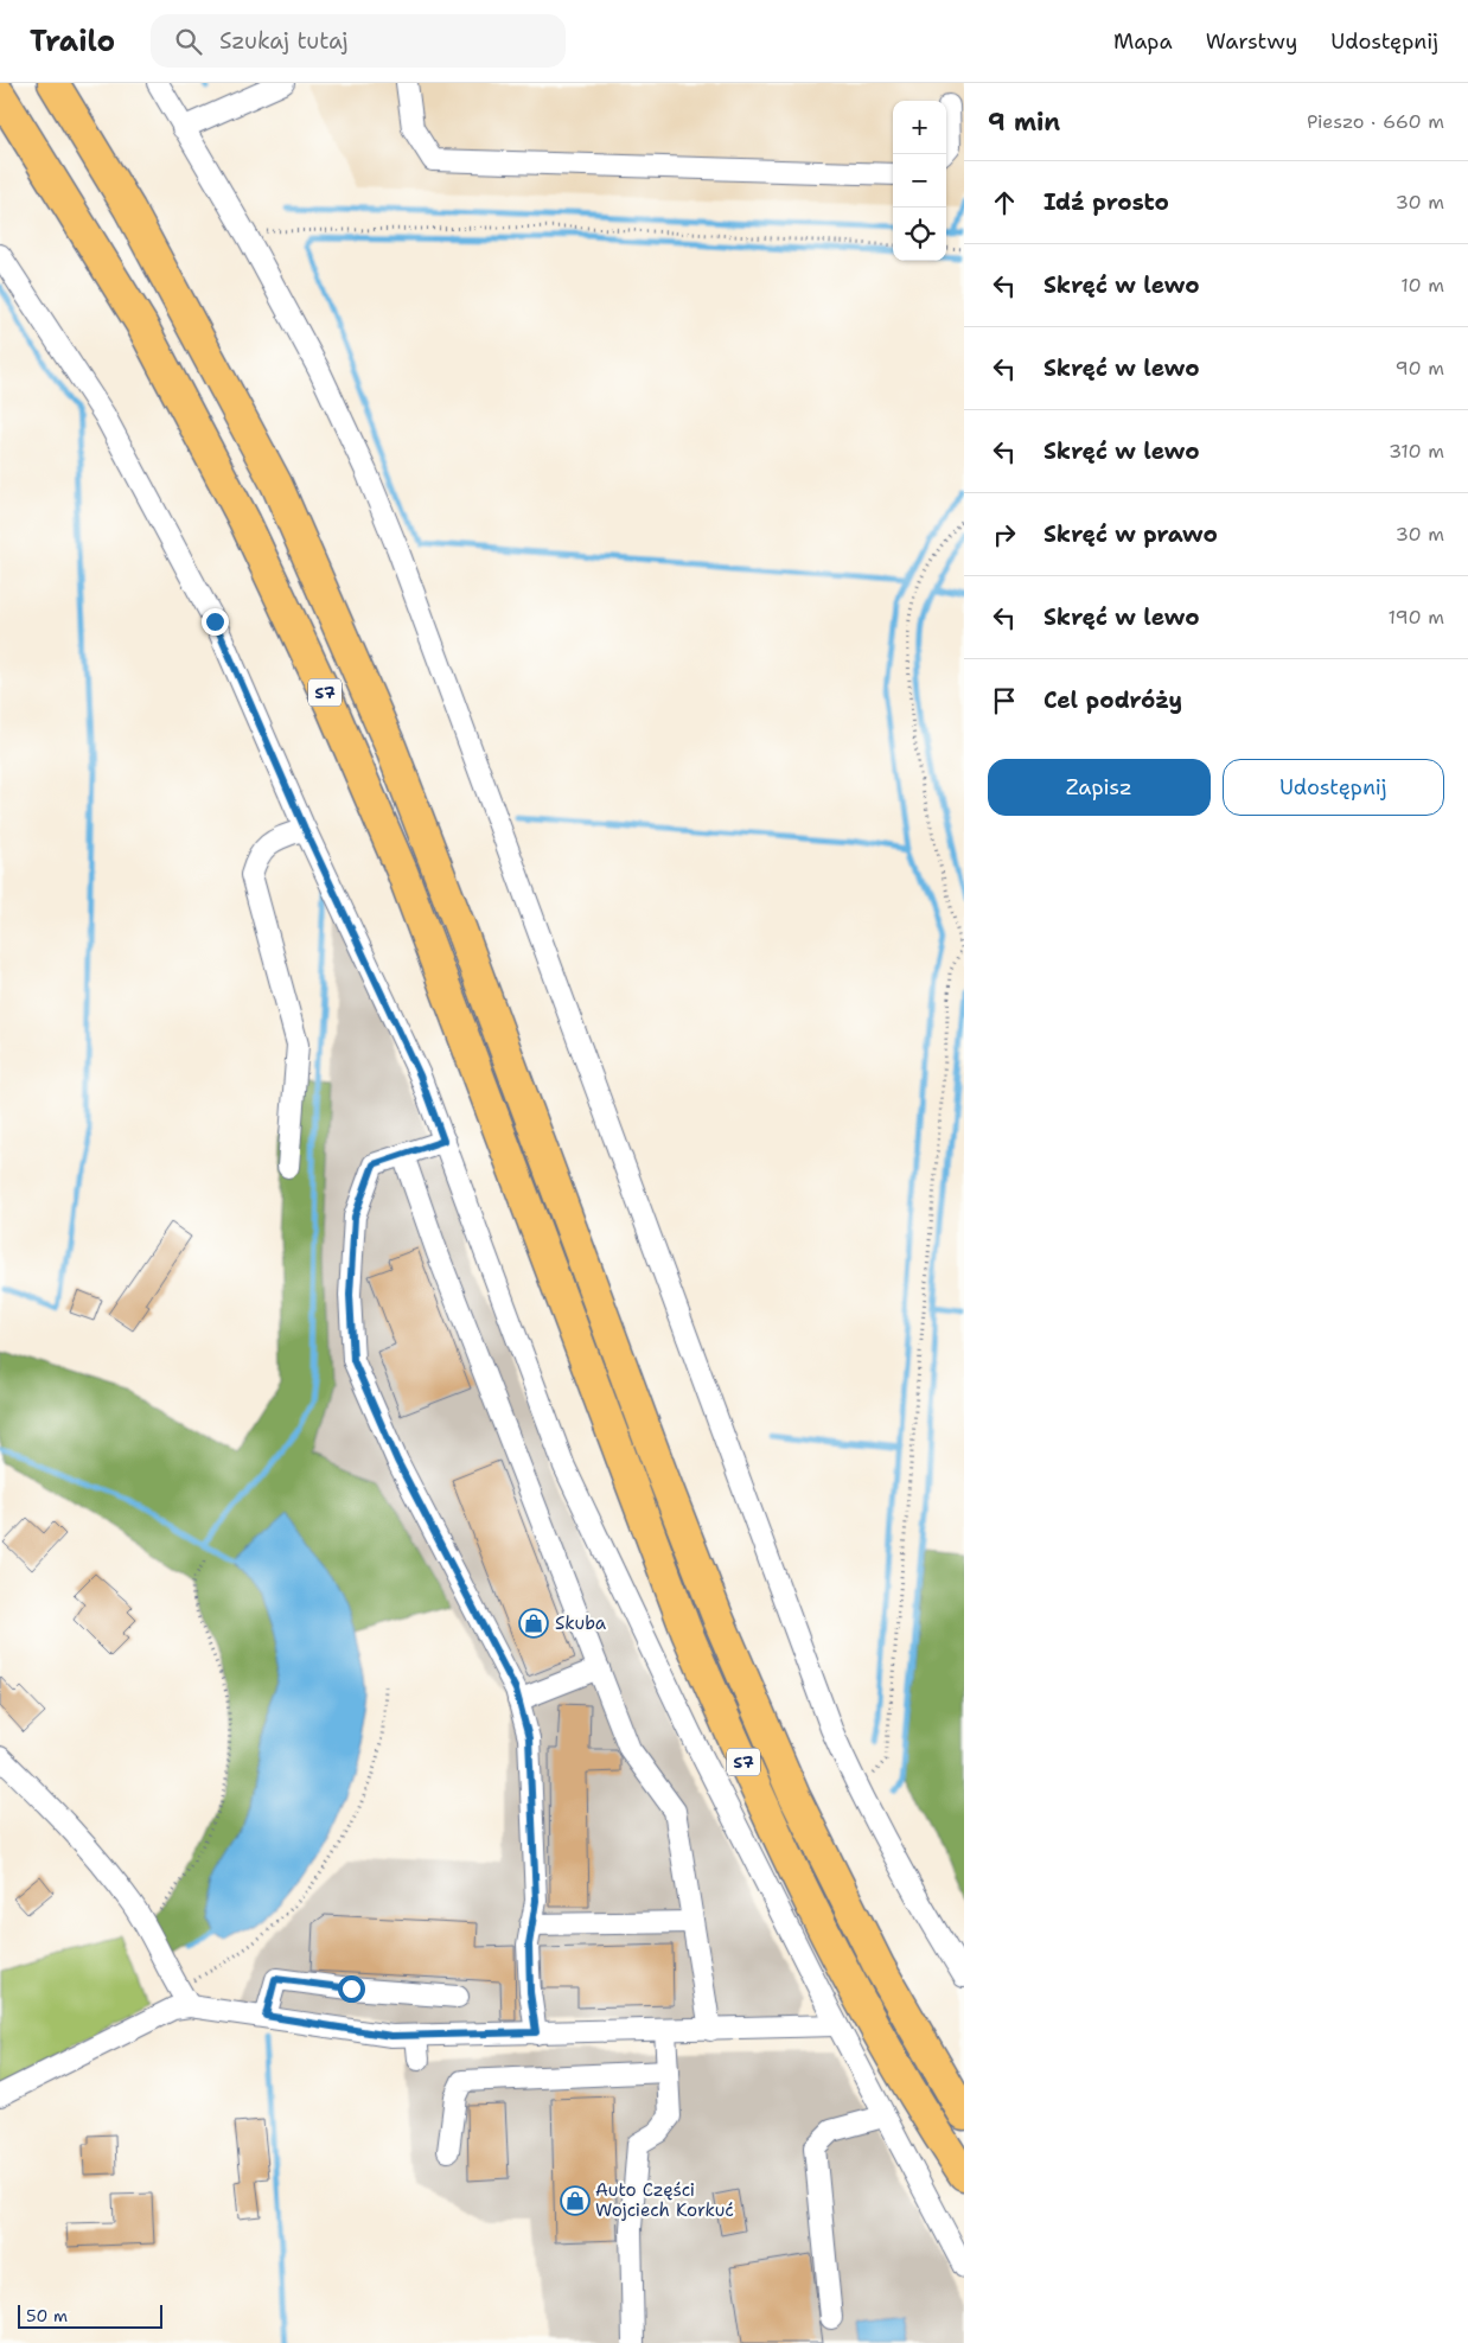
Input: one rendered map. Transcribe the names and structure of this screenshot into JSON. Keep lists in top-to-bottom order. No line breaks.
{"streets":{"highway":["S7"]},"places":{"shop":["Skuba","Auto Części Wojciech Korkuć"]},"scale_bar":"50 m","page":{"header":"Trailo","search":"Szukaj tutaj","nav":["Mapa","Warstwy","Udostępnij"],"heading":["9 min","Pieszo · 660 m"],"map_buttons":["+","−"],"list":[["Idź prosto","30 m"],["Skręć w lewo","10 m"],["Skręć w lewo","90 m"],["Skręć w lewo","310 m"],["Skręć w prawo","30 m"],["Skręć w lewo","190 m"],"Cel podróży"],"buttons":["Zapisz","Udostępnij"],"scale":"50 m"}}
